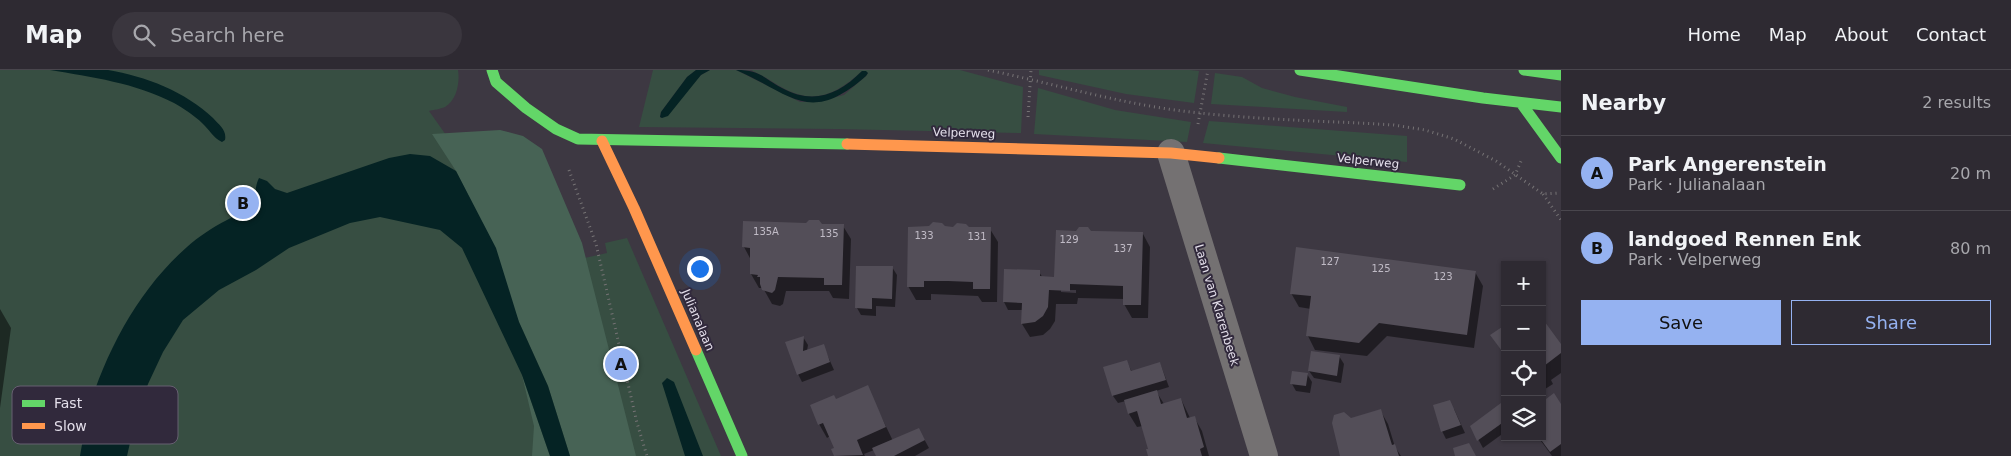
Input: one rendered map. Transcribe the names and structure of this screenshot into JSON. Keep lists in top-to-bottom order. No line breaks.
{"streets":{"street":["Velperweg","Laan van Klarenbeek","Julianalaan"]},"crossings":[["Velperweg","Laan van Klarenbeek"],["Velperweg","Julianalaan"]],"house_numbers":["135A","135","133","131","129","137","127","125","123"],"legend":["Fast","Slow"],"page":{"header":"Map","search":"Search here","nav":["Home","Map","About","Contact"],"heading":["Nearby","2 results"],"list":[{"mark":"A","name":"Park Angerenstein","note":"Park · Julianalaan","value":"20 m"},{"mark":"B","name":"landgoed Rennen Enk","note":"Park · Velperweg","value":"80 m"}],"pins":["B","A"],"map_buttons":["+","−"],"buttons":["Save","Share"]}}
